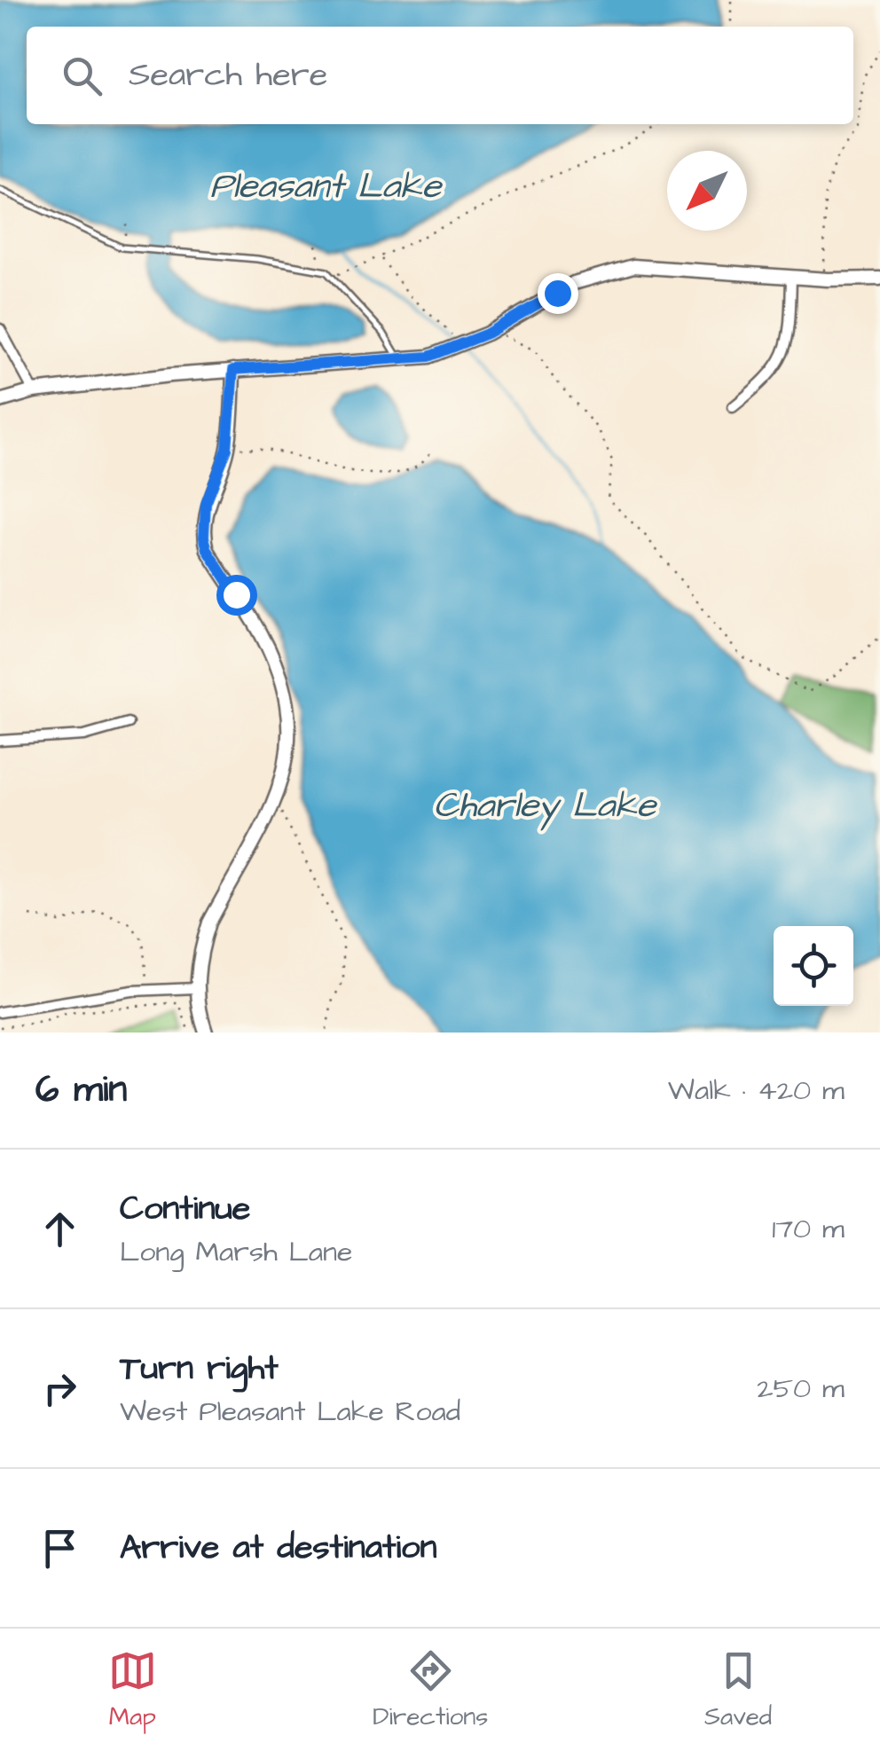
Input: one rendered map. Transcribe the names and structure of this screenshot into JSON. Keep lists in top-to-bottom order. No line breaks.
{"water":["Pleasant Lake","Charley Lake"],"north":"bottom left","page":{"search":"Search here","heading":["6 min","Walk · 420 m"],"list":[["Continue","Long Marsh Lane","170 m"],["Turn right","West Pleasant Lake Road","250 m"],"Arrive at destination"],"nav":["Map","Directions","Saved"]}}
